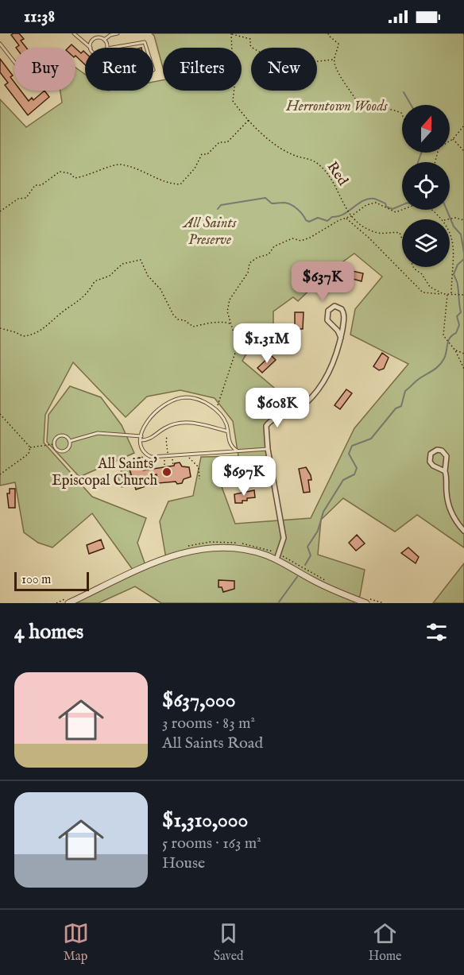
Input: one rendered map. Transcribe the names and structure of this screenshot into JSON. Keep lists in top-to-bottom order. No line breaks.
{"streets":{"path":["Red"]},"parks":["Herrontown Woods","All Saints Preserve"],"places":["All Saints' Episcopal Church"],"scale_bar":"100 m","north":"top","page":{"status":"11:38","chip":["Buy","Rent","Filters","New"],"price":["$637K","$1.31M","$608K","$697K"],"scale":"100 m","heading":"4 homes","list":[{"name":"$637,000","note":"3 rooms · 83 m² · All Saints Road"},{"name":"$1,310,000","note":"5 rooms · 163 m² · House"}],"tabs":["Map","Saved","Home"]}}
